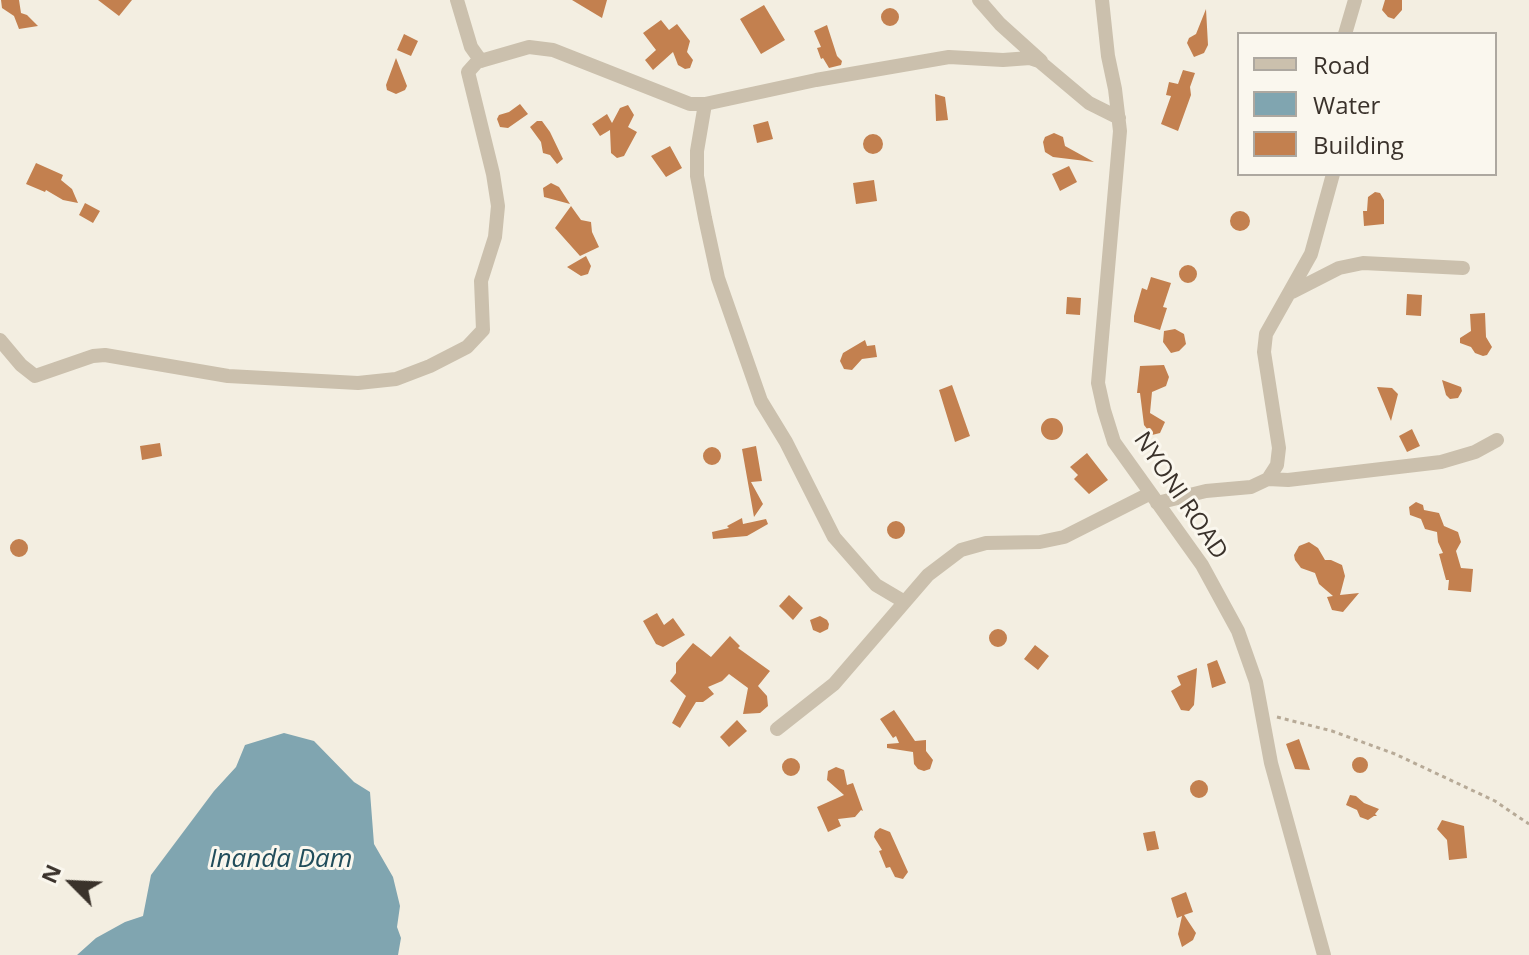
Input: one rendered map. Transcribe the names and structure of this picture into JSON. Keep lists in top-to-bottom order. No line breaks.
{"streets":{"street":["NYONI ROAD"]},"water":["Inanda Dam"],"legend":["Road","Water","Building"],"north":"top left"}
